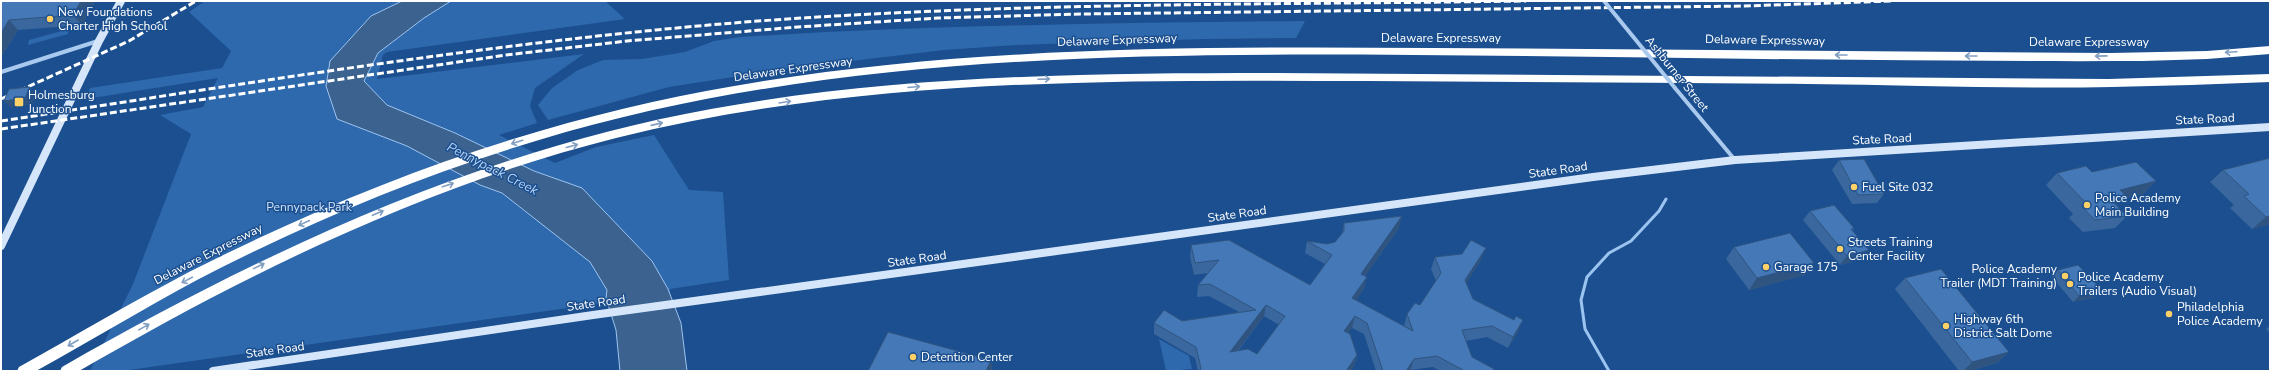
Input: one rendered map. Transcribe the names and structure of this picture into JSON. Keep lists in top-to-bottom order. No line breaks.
{"streets":{"highway":["Delaware Expressway"],"main road":["State Road"],"street":["Ashburner Street"]},"crossings":[["Ashburner Street","State Road"]],"water":["Pennypack Creek"],"parks":["Pennypack Park"],"places":{"other":["New Foundations Charter High School","Fuel Site 032","Police Academy Main Building","Streets Training Center Facility","Garage 175","Police Academy Trailer (MDT Training)","Police Academy Trailers (Audio Visual)","Philadelphia Police Academy","Highway 6th District Salt Dome","Detention Center"],"transit":["Holmesburg Junction"]}}
